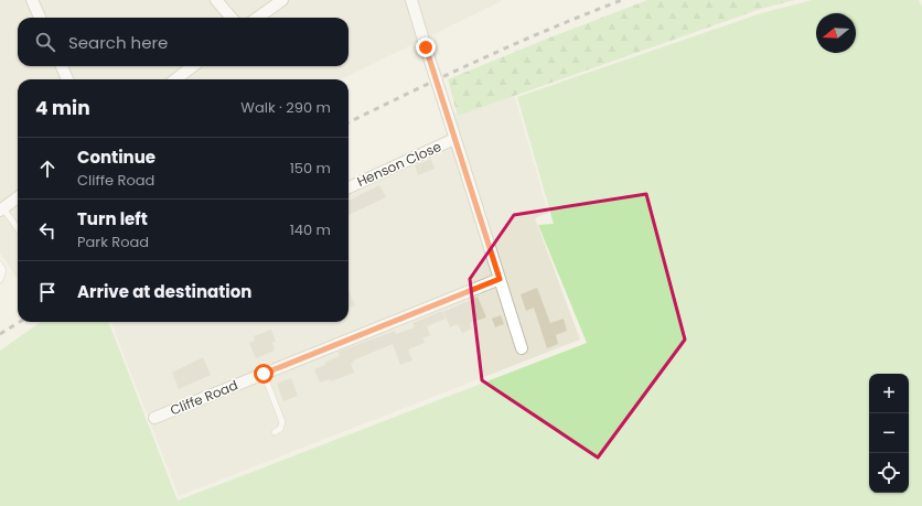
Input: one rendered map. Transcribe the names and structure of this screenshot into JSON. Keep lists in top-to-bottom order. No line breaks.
{"streets":{"street":["Henson Close","Cliffe Road"]},"north":"left","page":{"search":"Search here","heading":["4 min","Walk · 290 m"],"list":[["Continue","Cliffe Road","150 m"],["Turn left","Park Road","140 m"],"Arrive at destination"],"map_buttons":["+","−"]}}
